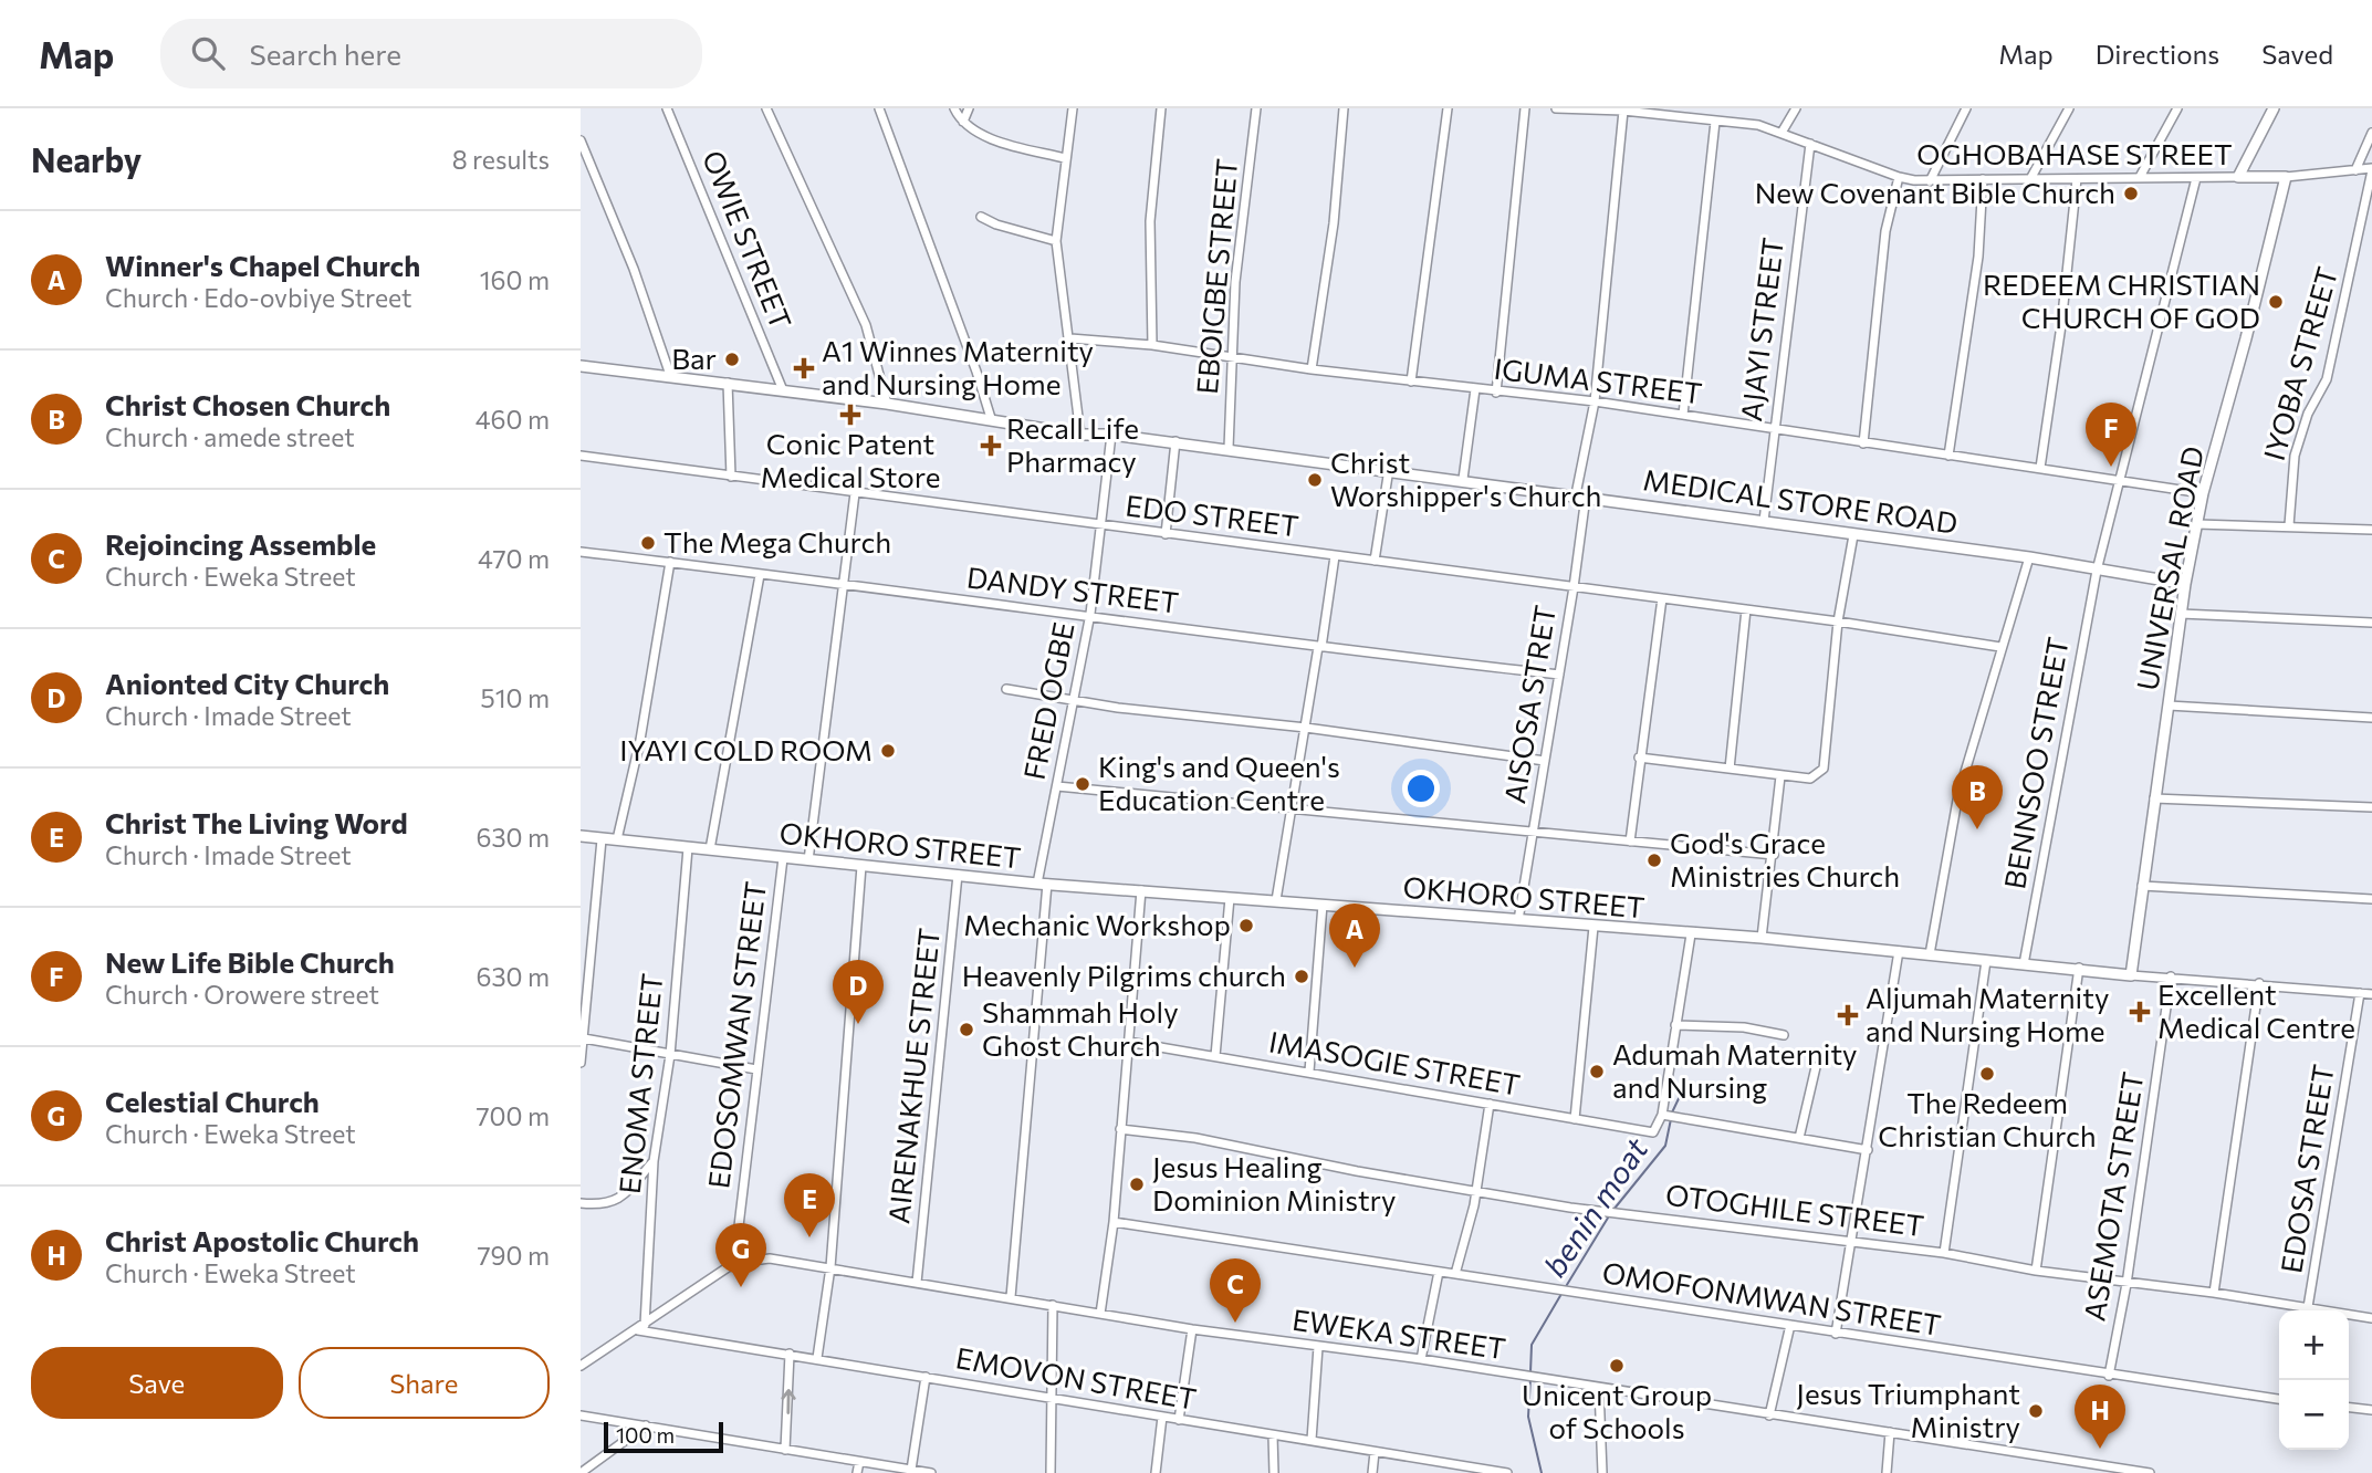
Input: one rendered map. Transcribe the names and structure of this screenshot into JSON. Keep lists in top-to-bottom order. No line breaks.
{"streets":{"street":["OGHOBAHASE STREET","OWIE STREET","EBOIGBE STREET","AJAYI STREET","IYOBA STREET","IGUMA STREET","MEDICAL STORE ROAD","EDO STREET","UNIVERSAL ROAD","DANDY STREET","FRED OGBE","AISOSA STRET","BENNSOO STREET","OKHORO STREET","EDOSOMWAN STREET","IMASOGIE STREET","AIRENAKHUE STREET","ENOMA STREET","EDOSA STREET","ASEMOTA STREET","OTOGHILE STREET","OMOFONMWAN STREET","EWEKA STREET","EMOVON STREET"]},"crossings":[["OGHOBAHASE STREET","AJAYI STREET"],["OGHOBAHASE STREET","IYOBA STREET"],["OGHOBAHASE STREET","UNIVERSAL ROAD"],["OGHOBAHASE STREET","AISOSA STRET"],["OGHOBAHASE STREET","BENNSOO STREET"],["OWIE STREET","MEDICAL STORE ROAD"],["EBOIGBE STREET","IGUMA STREET"],["EBOIGBE STREET","MEDICAL STORE ROAD"],["AJAYI STREET","IGUMA STREET"],["AJAYI STREET","MEDICAL STORE ROAD"],["IGUMA STREET","UNIVERSAL ROAD"],["IGUMA STREET","AISOSA STRET"],["IGUMA STREET","BENNSOO STREET"],["MEDICAL STORE ROAD","UNIVERSAL ROAD"],["MEDICAL STORE ROAD","FRED OGBE"],["MEDICAL STORE ROAD","AISOSA STRET"],["MEDICAL STORE ROAD","BENNSOO STREET"],["EDO STREET","FRED OGBE"],["EDO STREET","AISOSA STRET"],["UNIVERSAL ROAD","OKHORO STREET"],["DANDY STREET","FRED OGBE"],["DANDY STREET","AISOSA STRET"],["FRED OGBE","OKHORO STREET"],["FRED OGBE","EWEKA STREET"],["AISOSA STRET","OKHORO STREET"],["BENNSOO STREET","OKHORO STREET"],["OKHORO STREET","EDOSOMWAN STREET"],["OKHORO STREET","AIRENAKHUE STREET"],["OKHORO STREET","ENOMA STREET"],["OKHORO STREET","EDOSA STREET"],["OKHORO STREET","ASEMOTA STREET"],["EDOSOMWAN STREET","EWEKA STREET"],["AIRENAKHUE STREET","EWEKA STREET"],["ENOMA STREET","EWEKA STREET"],["ENOMA STREET","EMOVON STREET"],["EDOSA STREET","OTOGHILE STREET"],["ASEMOTA STREET","OTOGHILE STREET"],["ASEMOTA STREET","OMOFONMWAN STREET"],["EWEKA STREET","EMOVON STREET"]],"water":["benin moat"],"places":{"other":["New Covenant Bible Church","REDEEM CHRISTIAN CHURCH OF GOD","Bar","Christ Worshipper's Church","The Mega Church","IYAYI COLD ROOM","King's and Queen's Education Centre","God's Grace Ministries Church","Mechanic Workshop","Heavenly Pilgrims church","Shammah Holy Ghost Church","Adumah Maternity and Nursing","The Redeem Christian Church","Jesus Healing Dominion Ministry","Unicent Group of Schools","Jesus Triumphant Ministry"],"health":["A1 Winnes Maternity and Nursing Home","Conic Patent Medical Store","Recall Life Pharmacy","Excellent Medical Centre","Aljumah Maternity and Nursing Home"]},"scale_bar":"100 m","page":{"header":"Map","search":"Search here","nav":["Map","Directions","Saved"],"heading":["Nearby","8 results"],"list":[{"mark":"A","name":"Winner's Chapel Church","note":"Church · Edo-ovbiye Street","value":"160 m"},{"mark":"B","name":"Christ Chosen Church","note":"Church · amede street","value":"460 m"},{"mark":"C","name":"Rejoincing Assemble","note":"Church · Eweka Street","value":"470 m"},{"mark":"D","name":"Anionted City Church","note":"Church · Imade Street","value":"510 m"},{"mark":"E","name":"Christ The Living Word","note":"Church · Imade Street","value":"630 m"},{"mark":"F","name":"New Life Bible Church","note":"Church · Orowere street","value":"630 m"},{"mark":"G","name":"Celestial Church","note":"Church · Eweka Street","value":"700 m"},{"mark":"H","name":"Christ Apostolic Church","note":"Church · Eweka Street","value":"790 m"}],"pins":["F","B","A","D","E","G","C","H"],"map_buttons":["+","−"],"buttons":["Save","Share"],"scale":"100 m"}}
